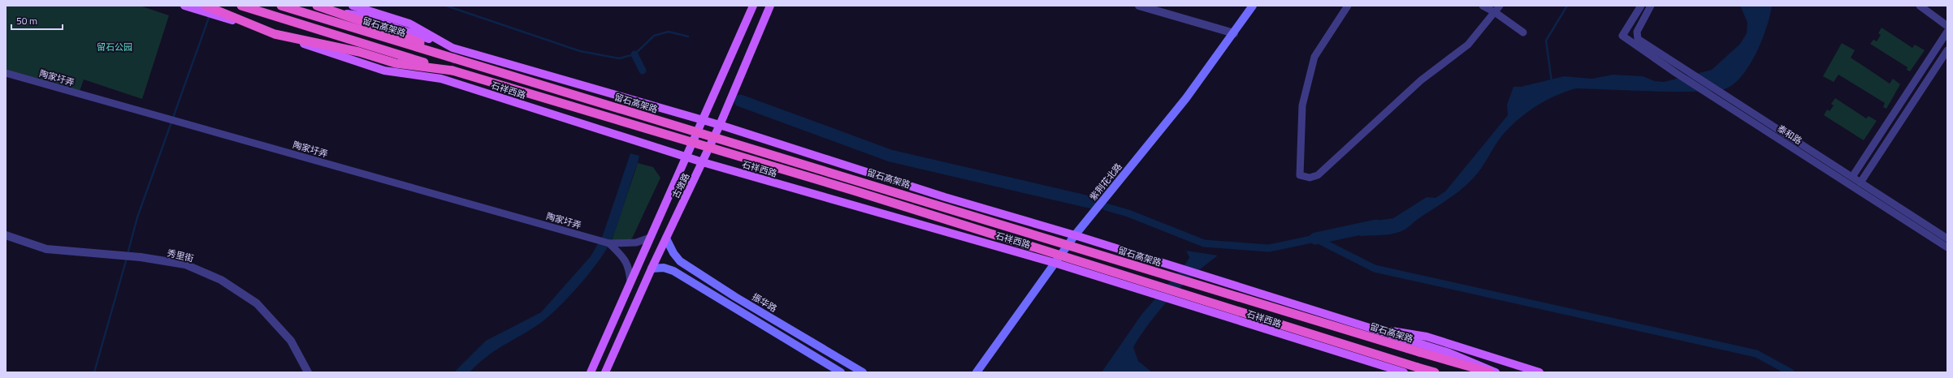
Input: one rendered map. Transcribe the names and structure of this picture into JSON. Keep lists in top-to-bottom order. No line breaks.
{"streets":{"highway":["留石高架路"],"main road":["石祥西路","紫荆花北路","古墩路","振华路"],"street":["陶家圩弄","泰和路","秀里街"]},"crossings":[["陶家圩弄","古墩路"],["石祥西路","紫荆花北路"],["石祥西路","古墩路"],["古墩路","振华路"]],"parks":["留石公园"],"scale_bar":"50 m"}
